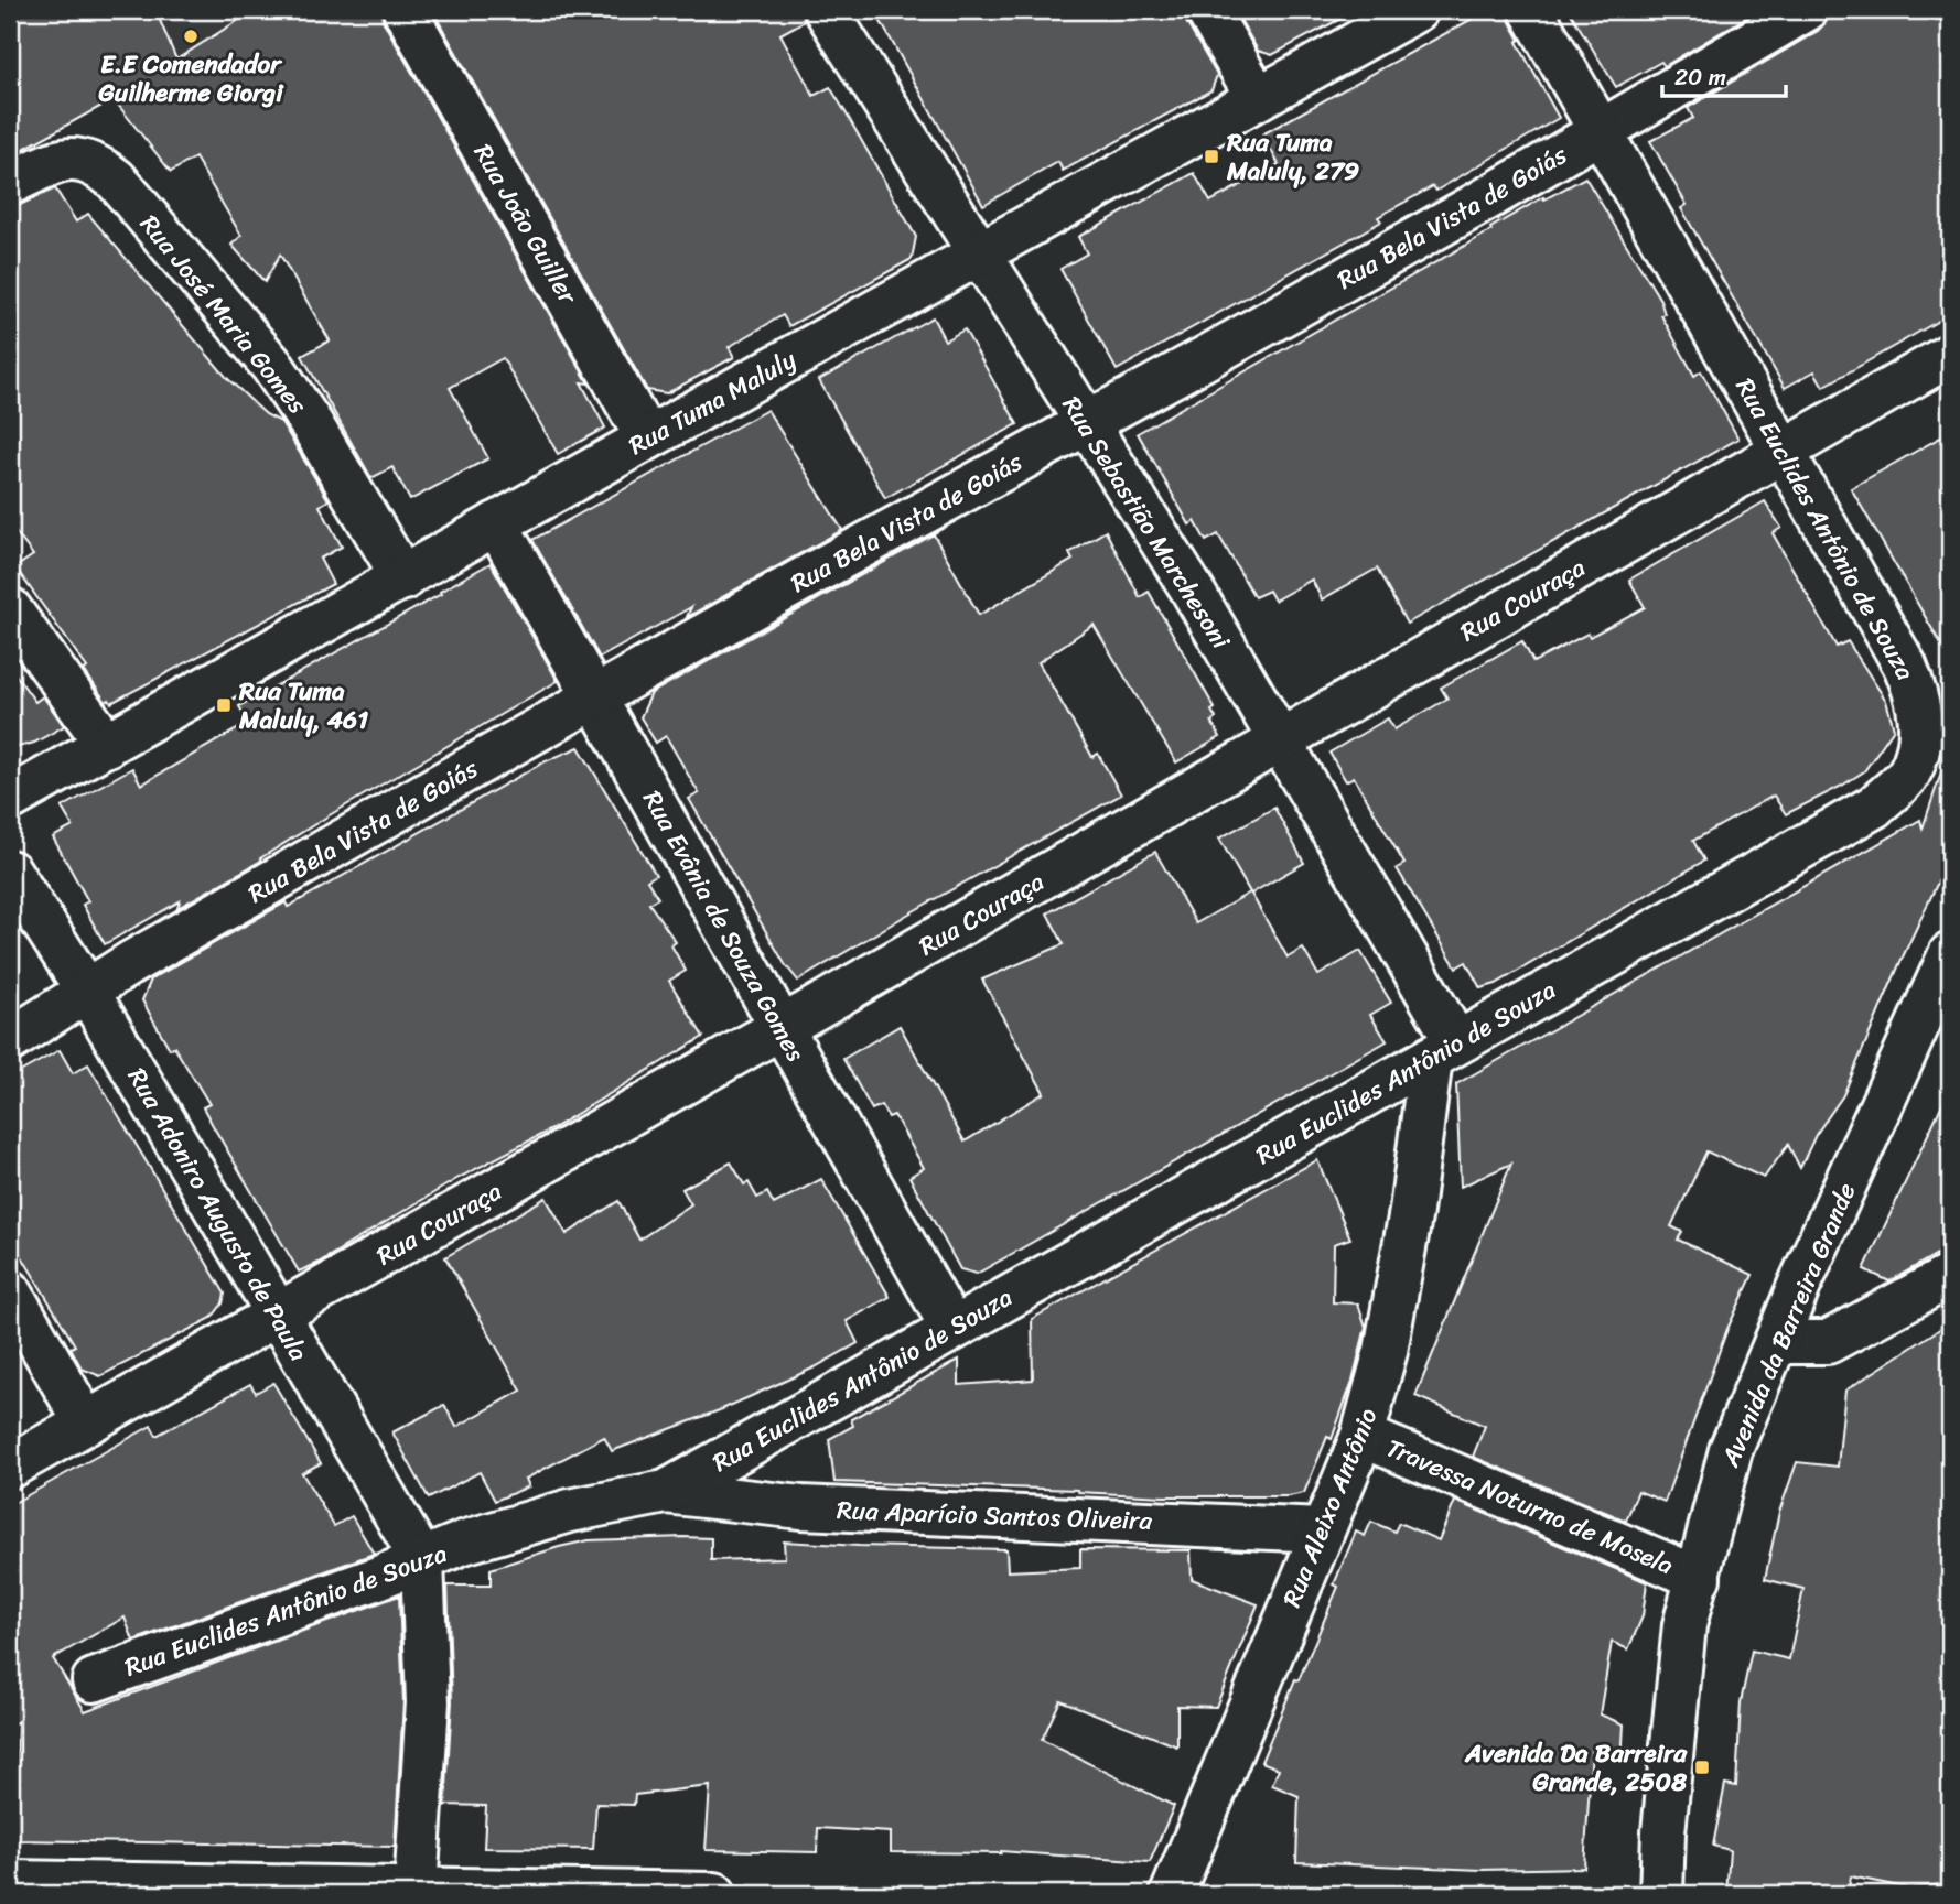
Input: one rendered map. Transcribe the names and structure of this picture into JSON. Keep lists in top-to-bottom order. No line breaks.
{"streets":{"street":["Rua Bela Vista de Goiás","Rua João Guiller","Rua José Maria Gomes","Rua Tuma Maluly","Rua Sebastião Marchesoni","Rua Euclides Antônio de Souza","Rua Couraça","Rua Evânia de Souza Gomes","Rua Adoniro Augusto de Paula","Avenida da Barreira Grande","Travessa Noturno de Mosela","Rua Aleixo Antônio","Rua Aparício Santos Oliveira"]},"crossings":[["Rua Bela Vista de Goiás","Rua Sebastião Marchesoni"],["Rua Bela Vista de Goiás","Rua Euclides Antônio de Souza"],["Rua Bela Vista de Goiás","Rua Evânia de Souza Gomes"],["Rua Bela Vista de Goiás","Rua Adoniro Augusto de Paula"],["Rua João Guiller","Rua Tuma Maluly"],["Rua José Maria Gomes","Rua Tuma Maluly"],["Rua Tuma Maluly","Rua Sebastião Marchesoni"],["Rua Tuma Maluly","Rua Evânia de Souza Gomes"],["Rua Sebastião Marchesoni","Rua Euclides Antônio de Souza"],["Rua Sebastião Marchesoni","Rua Couraça"],["Rua Sebastião Marchesoni","Rua Aleixo Antônio"],["Rua Euclides Antônio de Souza","Rua Couraça"],["Rua Euclides Antônio de Souza","Rua Evânia de Souza Gomes"],["Rua Euclides Antônio de Souza","Rua Adoniro Augusto de Paula"],["Rua Euclides Antônio de Souza","Rua Aleixo Antônio"],["Rua Euclides Antônio de Souza","Rua Aparício Santos Oliveira"],["Rua Couraça","Rua Evânia de Souza Gomes"],["Rua Couraça","Rua Adoniro Augusto de Paula"],["Avenida da Barreira Grande","Travessa Noturno de Mosela"],["Travessa Noturno de Mosela","Rua Aleixo Antônio"],["Rua Aleixo Antônio","Rua Aparício Santos Oliveira"]],"places":{"other":["E.E Comendador Guilherme Giorgi"],"transit":["Rua Tuma Maluly, 279","Rua Tuma Maluly, 461","Avenida Da Barreira Grande, 2508"]},"scale_bar":"20 m"}
